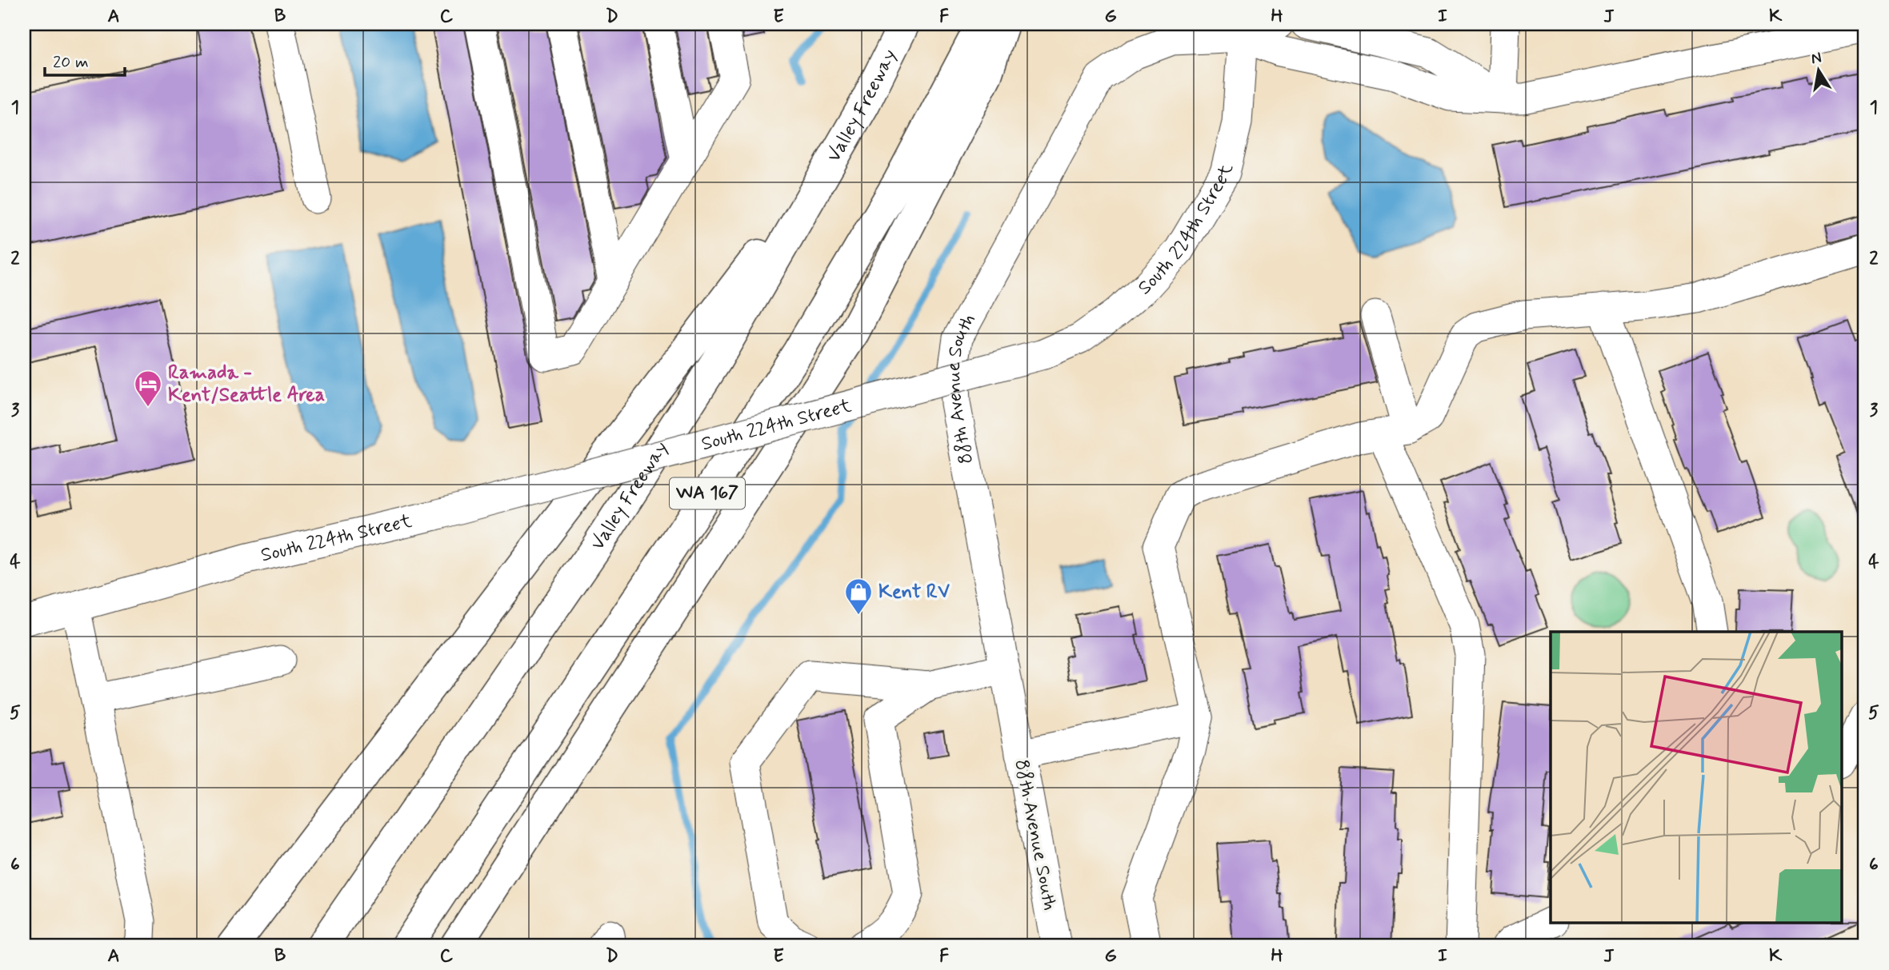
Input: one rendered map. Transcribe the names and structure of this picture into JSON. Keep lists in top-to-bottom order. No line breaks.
{"streets":{"highway":["Valley Freeway","WA 167"],"street":["South 224th Street","88th Avenue South"]},"crossings":[["South 224th Street","88th Avenue South"]],"places":{"hotel":["Ramada - Kent/Seattle Area"],"shop":["Kent RV"]},"scale_bar":"20 m","north":"top","grid":{"columns":["A","B","C","D","E","F","G","H","I","J","K"],"rows":["1","2","3","4","5","6"]}}
